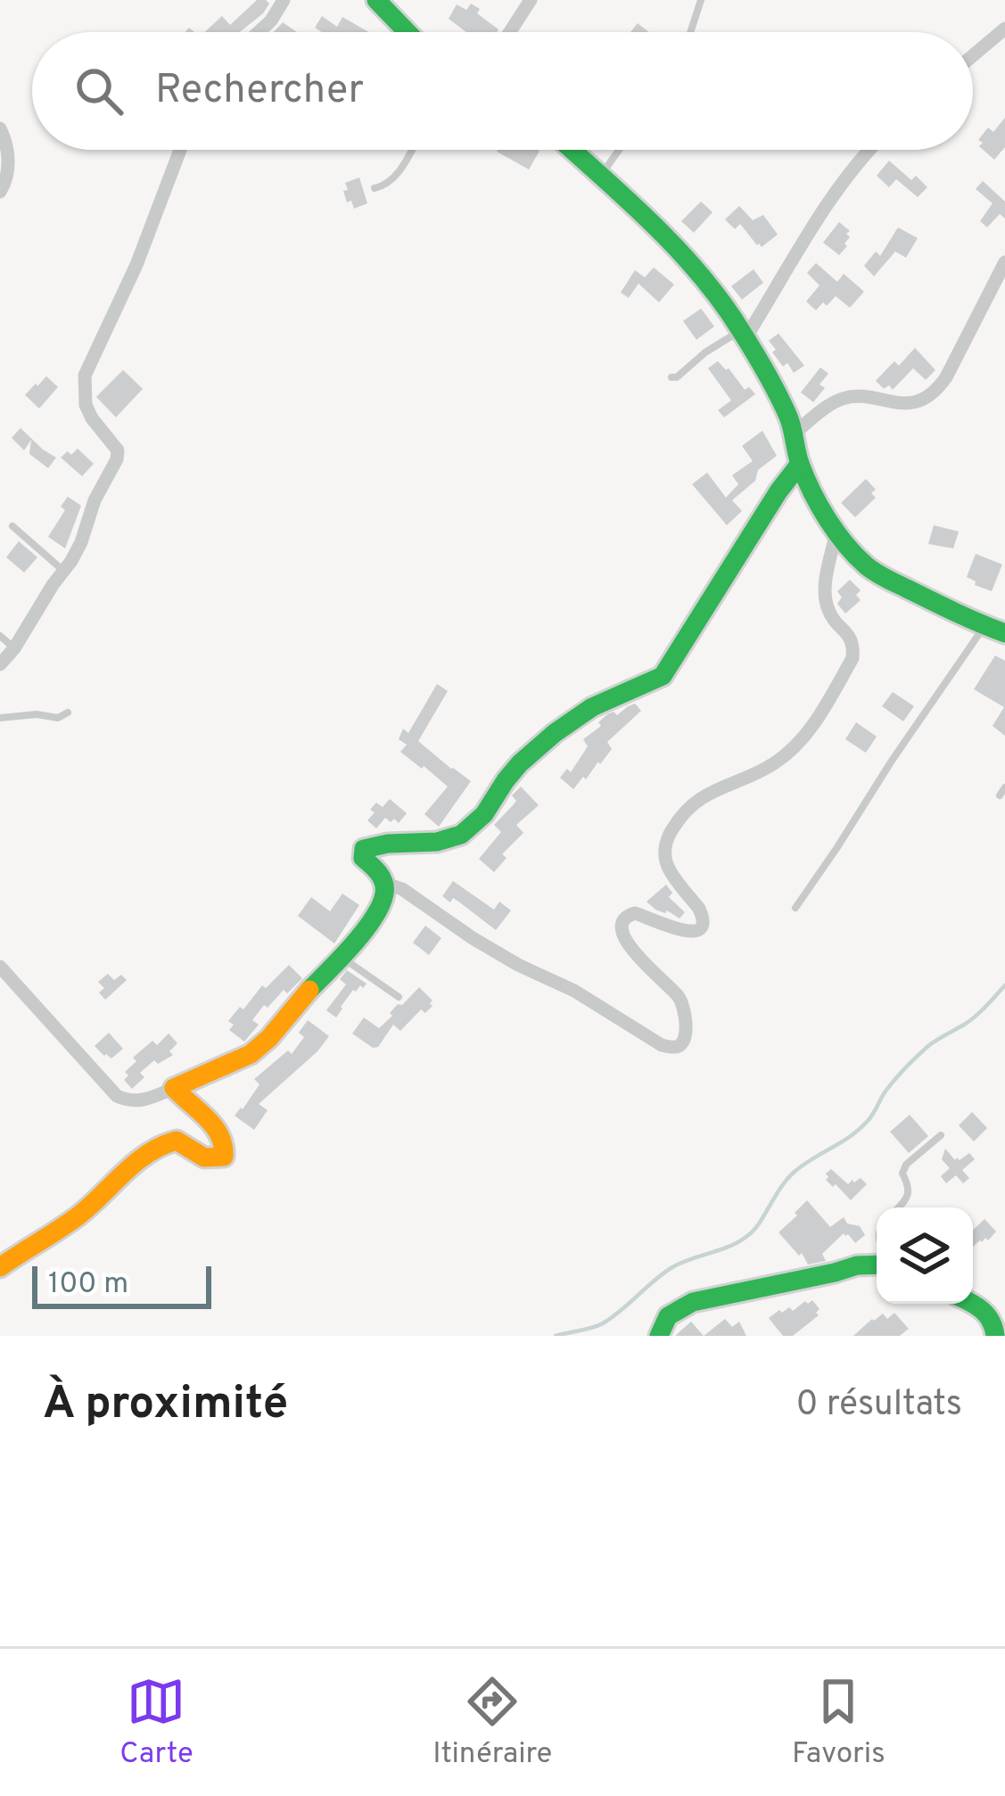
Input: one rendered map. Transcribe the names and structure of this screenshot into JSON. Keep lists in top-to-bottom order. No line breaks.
{"scale_bar":"100 m","page":{"search":"Rechercher","scale":"100 m","heading":["À proximité","0 résultats"],"nav":["Carte","Itinéraire","Favoris"]}}
